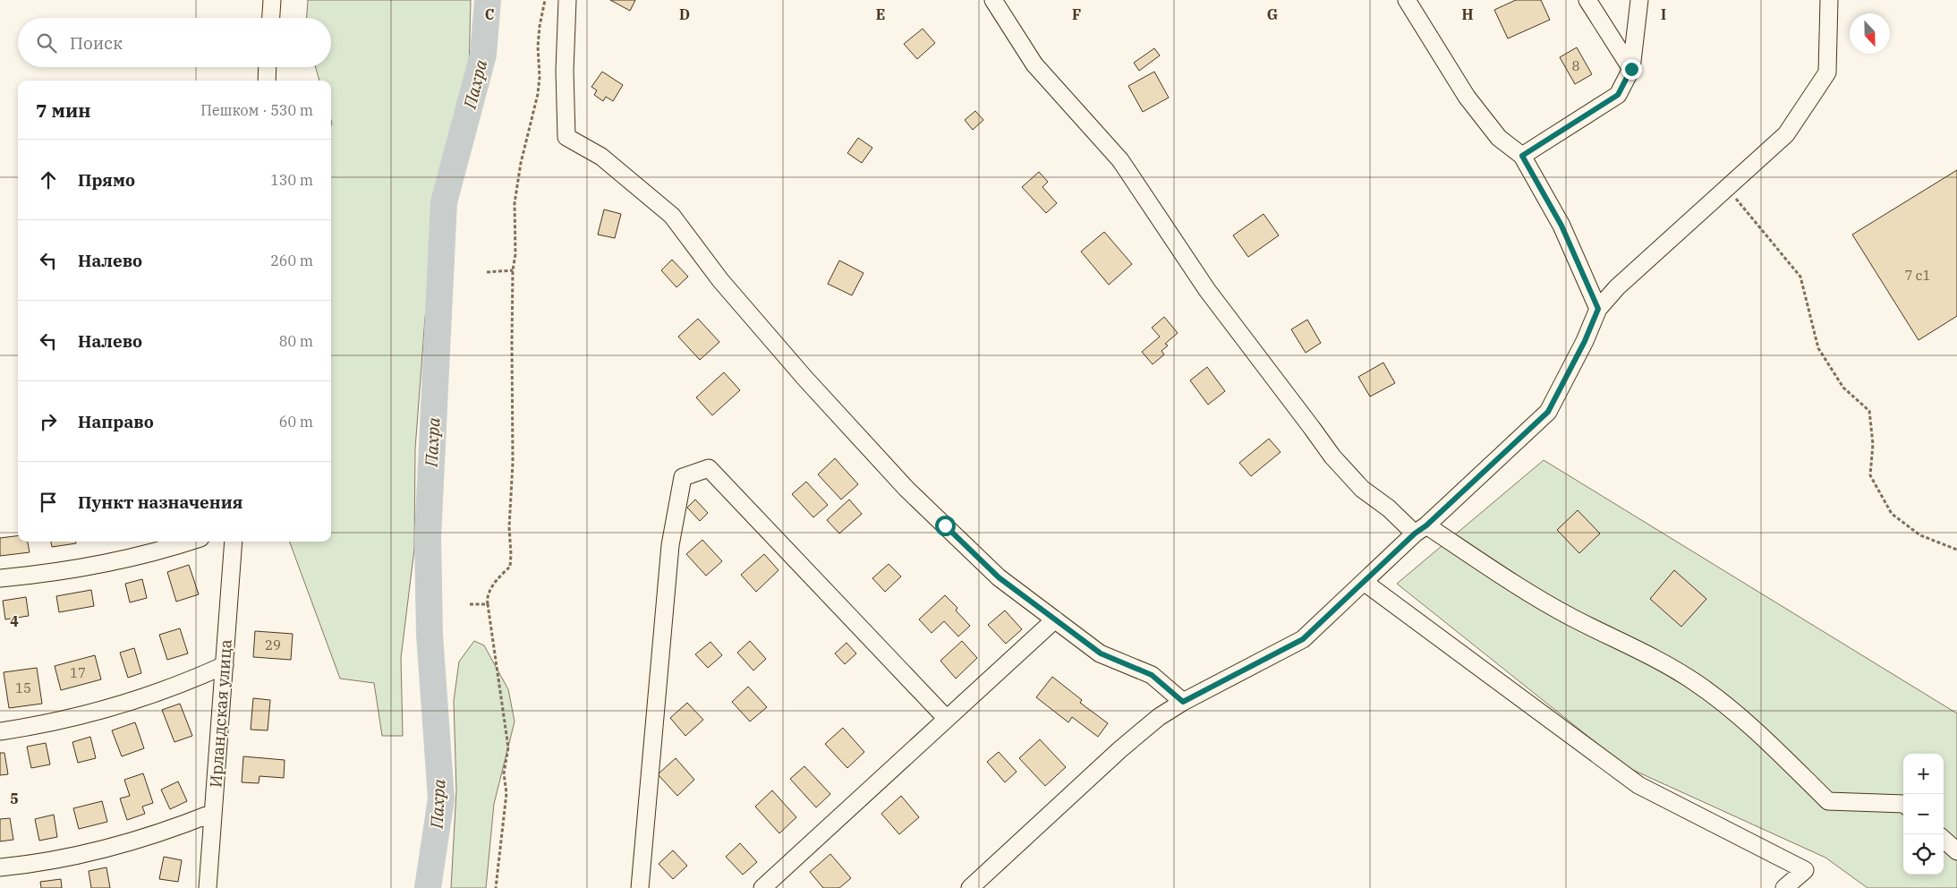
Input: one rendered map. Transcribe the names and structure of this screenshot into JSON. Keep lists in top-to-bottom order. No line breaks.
{"streets":{"street":["Ирландская улица"]},"water":["Пахра"],"house_numbers":["8","7 с1","29","17","15"],"north":"bottom","page":{"search":"Поиск","heading":["7 мин","Пешком · 530 m"],"list":[["Прямо","130 m"],["Налево","260 m"],["Налево","80 m"],["Направо","60 m"],"Пункт назначения"],"map_buttons":["+","−"]},"grid":{"columns":["C","D","E","F","G","H","I"],"rows":["4","5"]}}
